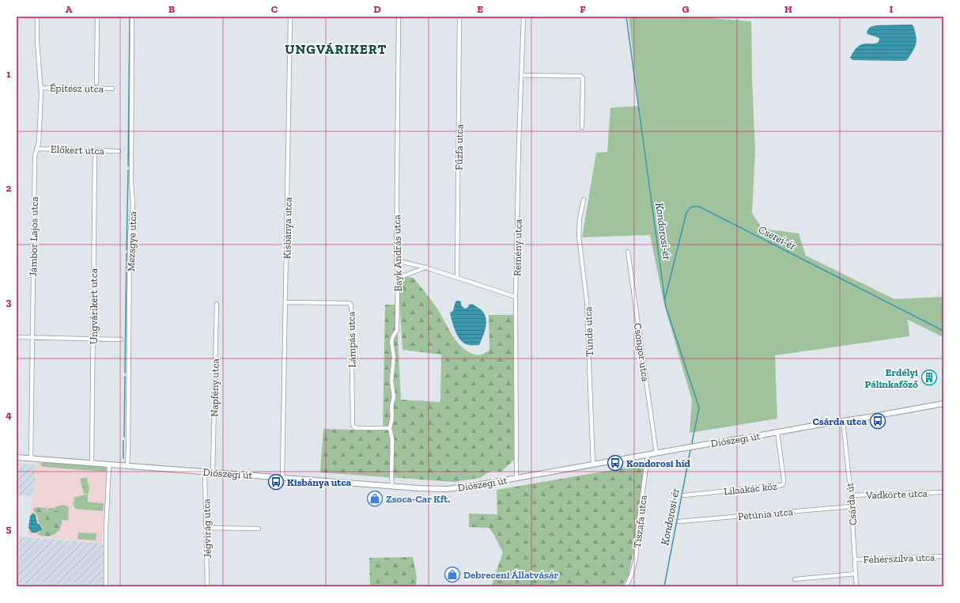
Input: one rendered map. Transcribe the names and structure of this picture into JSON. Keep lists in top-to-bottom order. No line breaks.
{"streets":{"main road":["Diószegi út"],"street":["Építész utca","Fűzfa utca","Előkert utca","Kisbánya utca","Jámbor Lajos utca","Mezsgye utca","Remény utca","Bayk András utca","Ungvárikert utca","Tünde utca","Lámpás utca","Csongor utca","Napfény utca","Lilaakác köz","Vadkörte utca","Csárda út","Petúnia utca","Tiszafa utca","Jégvirág utca","Fehérszilva utca"]},"crossings":[["Építész utca","Jámbor Lajos utca"],["Előkert utca","Jámbor Lajos utca"],["Előkert utca","Ungvárikert utca"],["Kisbánya utca","Lámpás utca"],["Kisbánya utca","Diószegi út"],["Jámbor Lajos utca","Diószegi út"],["Mezsgye utca","Diószegi út"],["Remény utca","Diószegi út"],["Bayk András utca","Lámpás utca"],["Bayk András utca","Diószegi út"],["Ungvárikert utca","Diószegi út"],["Tünde utca","Diószegi út"],["Csongor utca","Diószegi út"],["Napfény utca","Diószegi út"],["Diószegi út","Lilaakác köz"],["Diószegi út","Csárda út"],["Diószegi út","Tiszafa utca"],["Diószegi út","Jégvirág utca"],["Vadkörte utca","Csárda út"],["Csárda út","Petúnia utca"],["Csárda út","Fehérszilva utca"]],"districts":["UNGVÁRIKERT"],"water":["Kondorosi-ér","Cserei-ér"],"places":{"building":["Erdélyi Pálinkafőző"],"bus stop":["Csárda utca","Kondorosi híd","Kisbánya utca"],"shop":["Zsoca-Car Kft.","Debreceni Állatvásár"]},"grid":{"columns":["A","B","C","D","E","F","G","H","I"],"rows":["1","2","3","4","5"]}}
